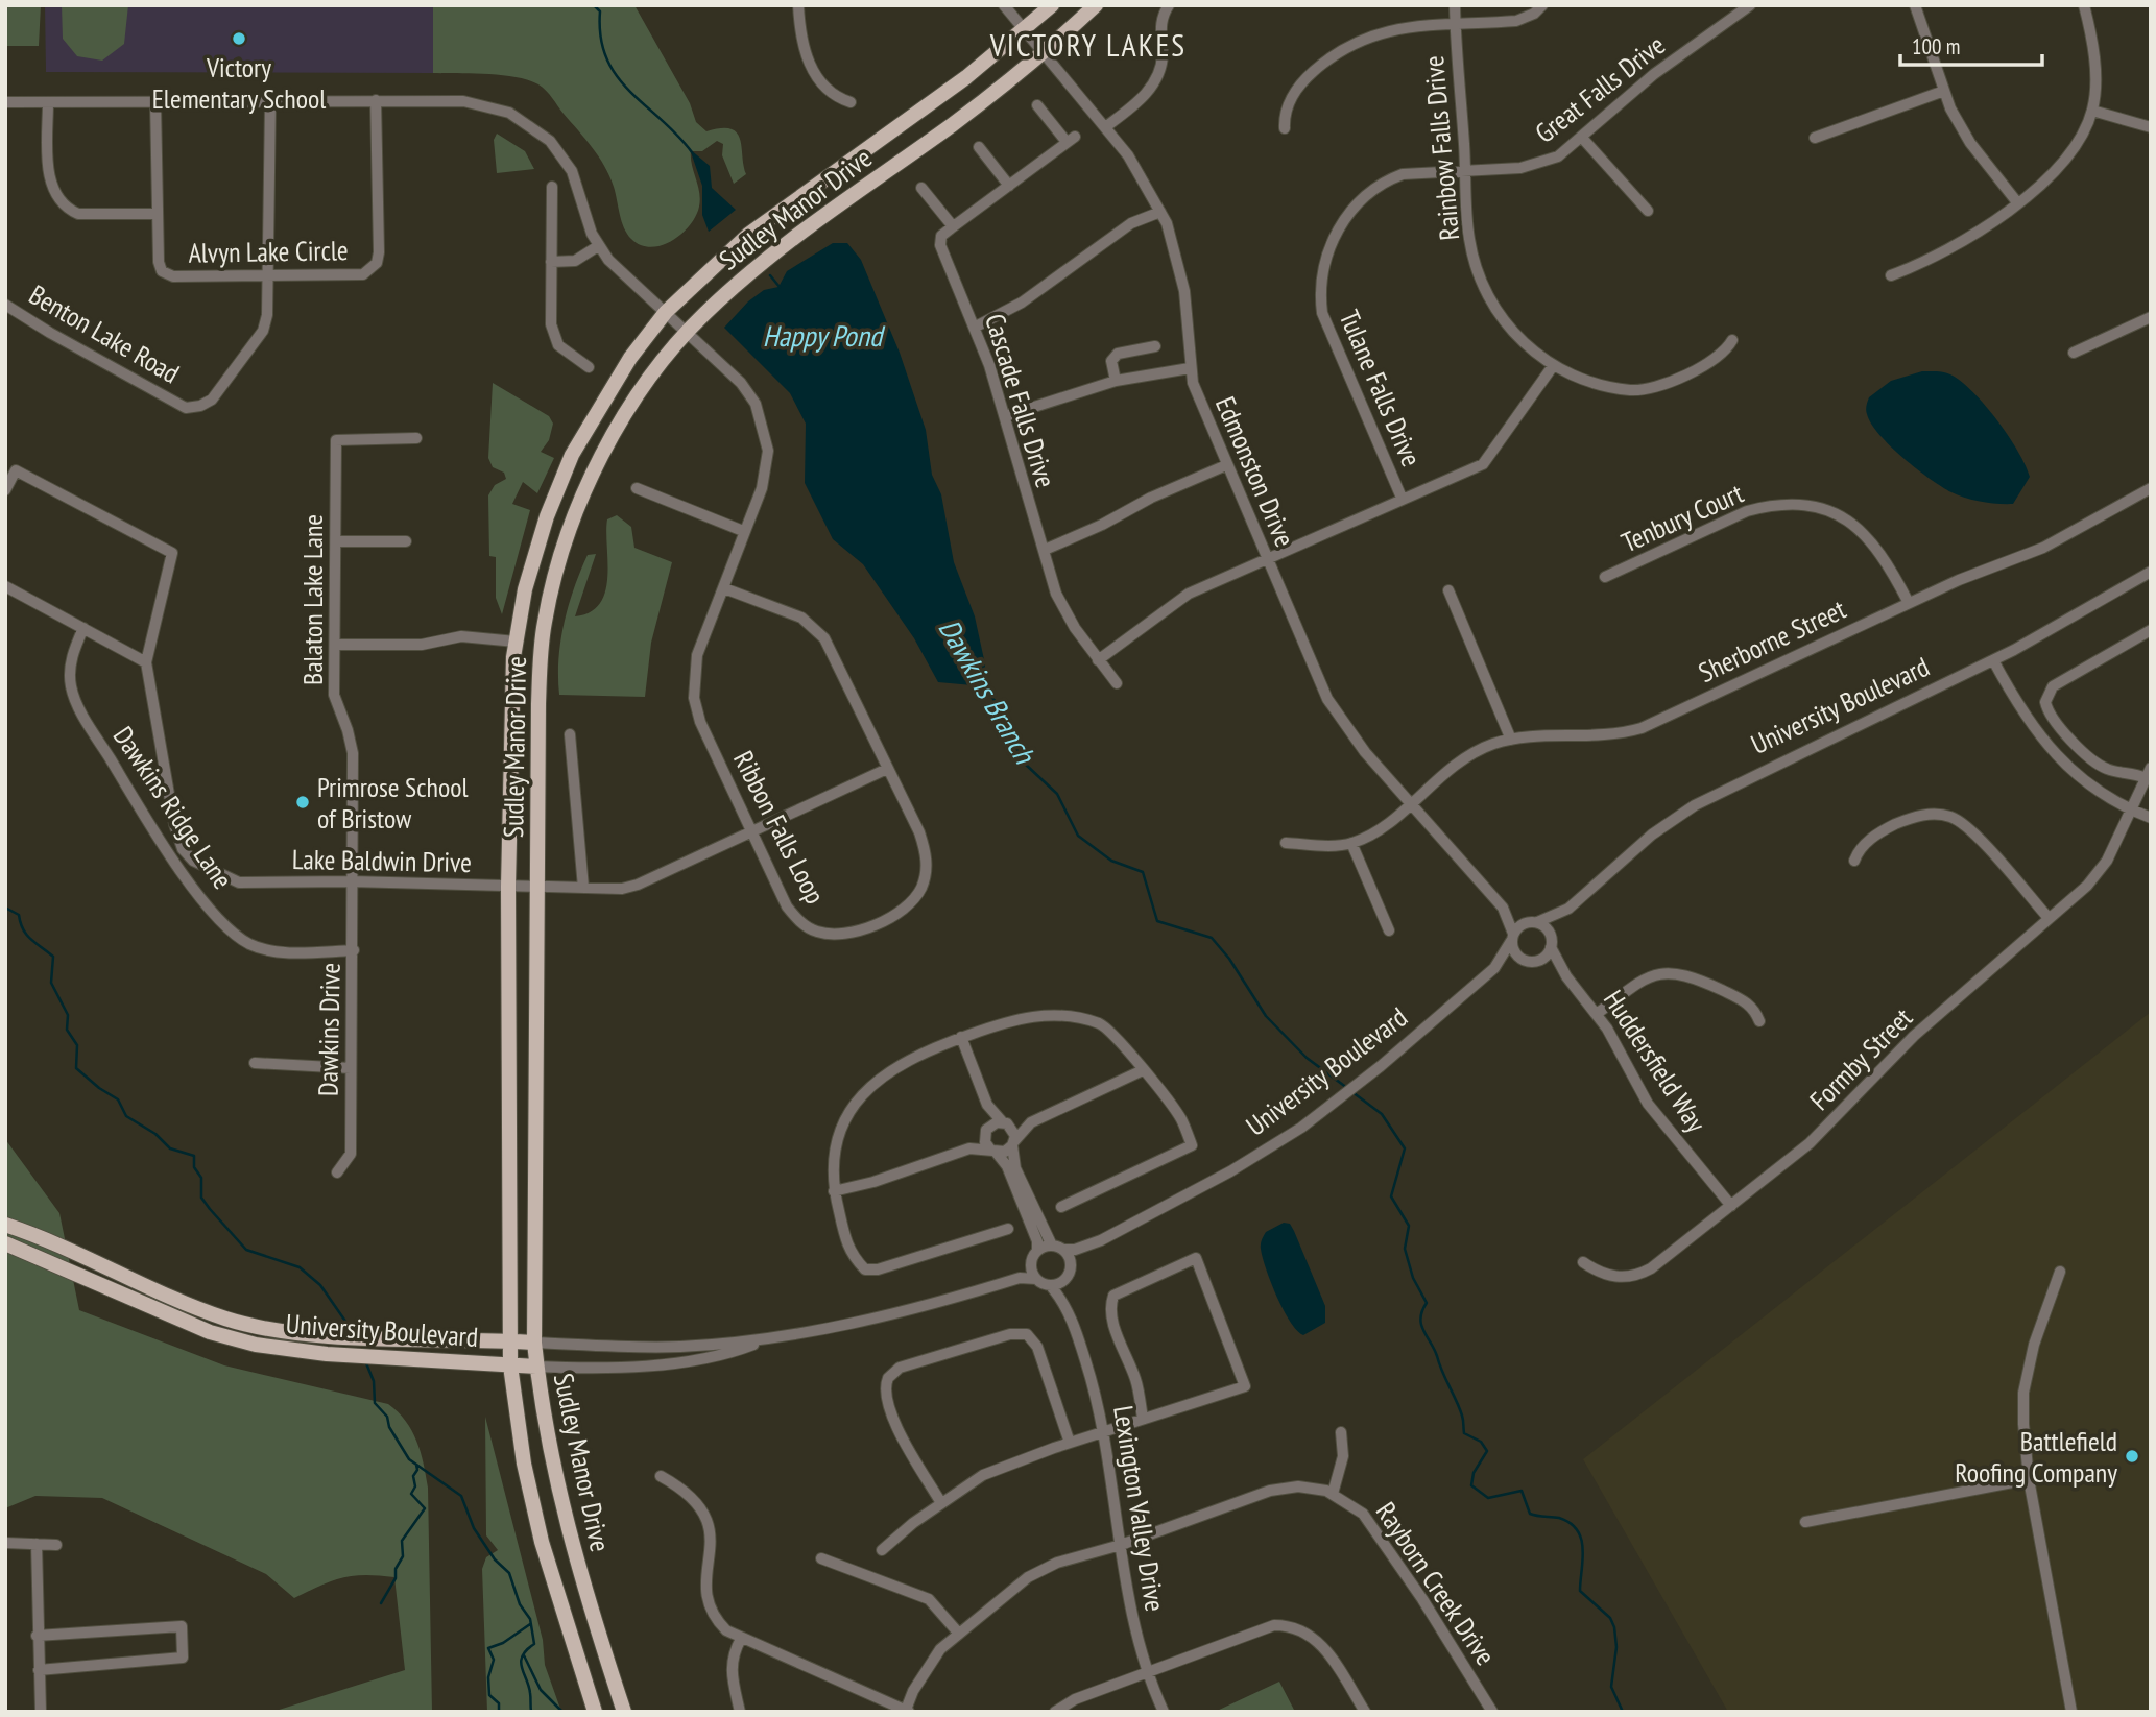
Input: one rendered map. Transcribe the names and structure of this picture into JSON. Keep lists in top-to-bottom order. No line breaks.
{"streets":{"main road":["Sudley Manor Drive","University Boulevard"],"street":["Great Falls Drive","Rainbow Falls Drive","Alvyn Lake Circle","Benton Lake Road","Tulane Falls Drive","Cascade Falls Drive","Edmonston Drive","Tenbury Court","Balaton Lake Lane","Sherborne Street","Dawkins Ridge Lane","Ribbon Falls Loop","Lake Baldwin Drive","Dawkins Drive","Formby Street","Huddersfield Way","Lexington Valley Drive","Rayborn Creek Drive"]},"crossings":[["Great Falls Drive","Rainbow Falls Drive"],["Great Falls Drive","Tulane Falls Drive"],["Rainbow Falls Drive","Tulane Falls Drive"],["Sudley Manor Drive","Edmonston Drive"],["Sudley Manor Drive","University Boulevard"],["Sudley Manor Drive","Ribbon Falls Loop"],["Sudley Manor Drive","Lake Baldwin Drive"],["Alvyn Lake Circle","Benton Lake Road"],["Edmonston Drive","Sherborne Street"],["Edmonston Drive","University Boulevard"],["Edmonston Drive","Huddersfield Way"],["Tenbury Court","Sherborne Street"],["Balaton Lake Lane","Lake Baldwin Drive"],["Balaton Lake Lane","Dawkins Drive"],["University Boulevard","Huddersfield Way"],["University Boulevard","Lexington Valley Drive"],["Dawkins Ridge Lane","Dawkins Drive"],["Ribbon Falls Loop","Lake Baldwin Drive"],["Lake Baldwin Drive","Dawkins Drive"],["Formby Street","Huddersfield Way"],["Lexington Valley Drive","Rayborn Creek Drive"]],"districts":["VICTORY LAKES"],"water":["Happy Pond","Dawkins Branch"],"places":["Victory Elementary School","Primrose School of Bristow","Battlefield Roofing Company"],"scale_bar":"100 m"}
